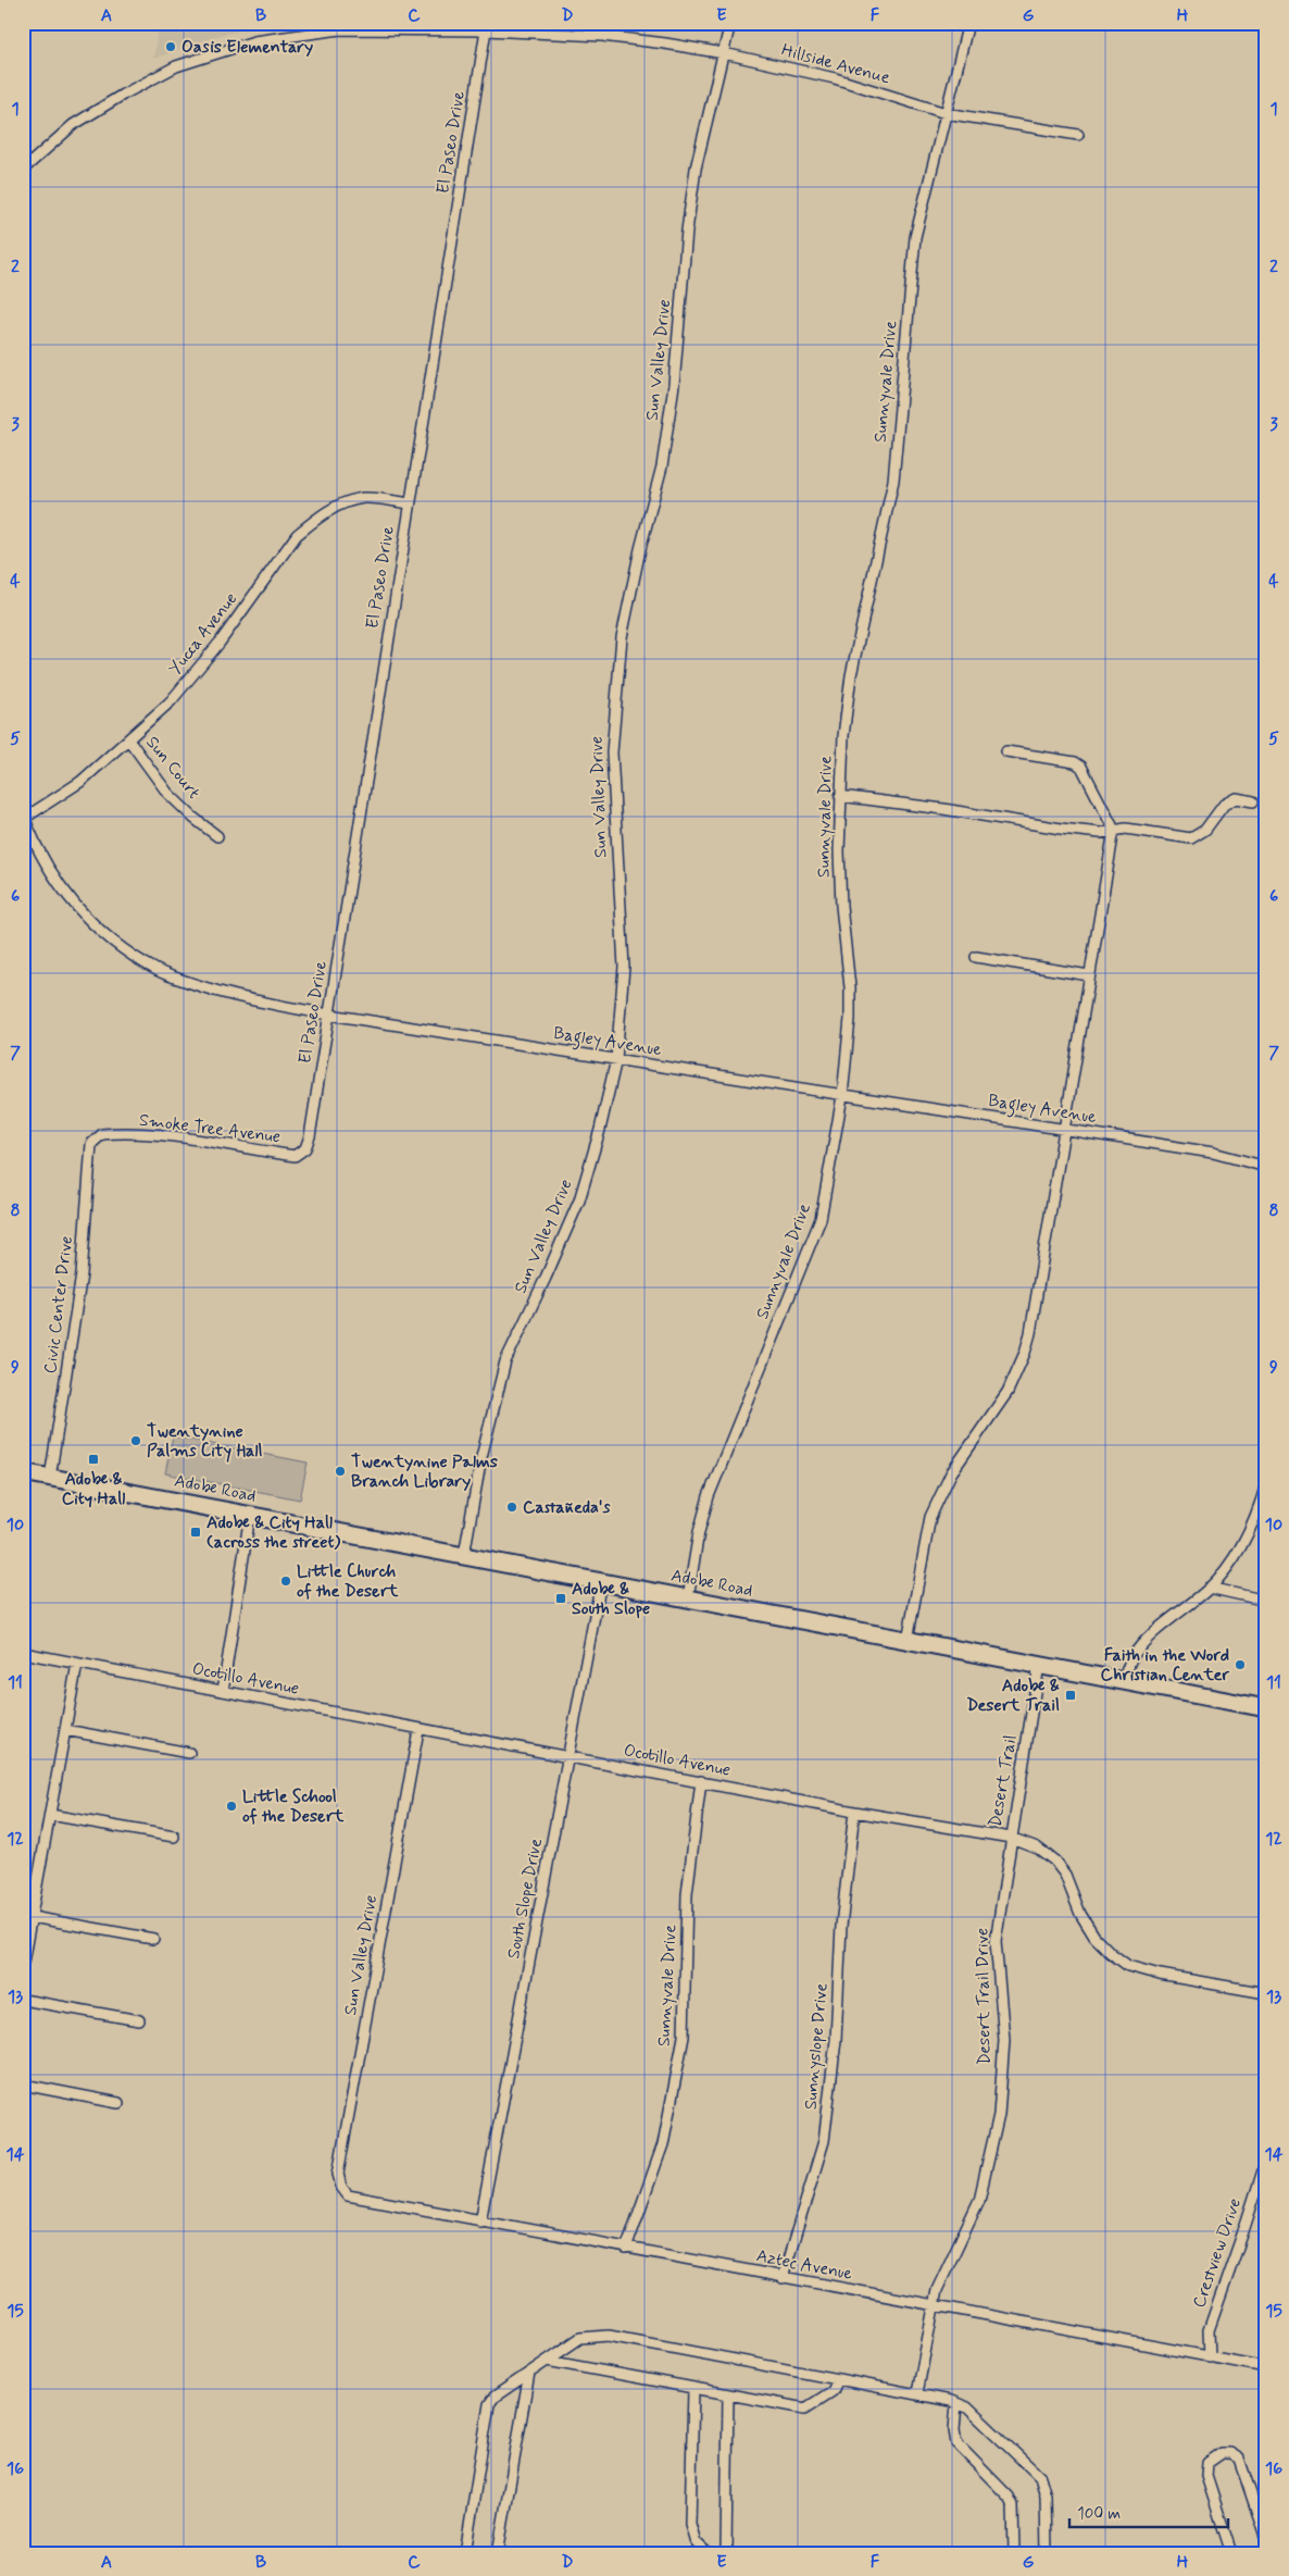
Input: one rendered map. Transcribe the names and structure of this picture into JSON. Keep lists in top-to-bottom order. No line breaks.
{"streets":{"main road":["Adobe Road"],"street":["Hillside Avenue","El Paseo Drive","Sun Valley Drive","Sunnyvale Drive","Yucca Avenue","Sun Court","Bagley Avenue","Smoke Tree Avenue","Civic Center Drive","Ocotillo Avenue","Desert Trail","South Slope Drive","Desert Trail Drive","Sunnyslope Drive","Crestview Drive","Aztec Avenue"]},"crossings":[["Hillside Avenue","El Paseo Drive"],["Hillside Avenue","Sun Valley Drive"],["Hillside Avenue","Sunnyvale Drive"],["El Paseo Drive","Yucca Avenue"],["El Paseo Drive","Bagley Avenue"],["El Paseo Drive","Smoke Tree Avenue"],["Sun Valley Drive","Bagley Avenue"],["Sun Valley Drive","Adobe Road"],["Sun Valley Drive","Ocotillo Avenue"],["Sun Valley Drive","Aztec Avenue"],["Sunnyvale Drive","Bagley Avenue"],["Sunnyvale Drive","Adobe Road"],["Sunnyvale Drive","Ocotillo Avenue"],["Sunnyvale Drive","Aztec Avenue"],["Yucca Avenue","Sun Court"],["Yucca Avenue","Bagley Avenue"],["Smoke Tree Avenue","Civic Center Drive"],["Civic Center Drive","Adobe Road"],["Adobe Road","Desert Trail"],["Adobe Road","South Slope Drive"],["Ocotillo Avenue","Desert Trail"],["Ocotillo Avenue","South Slope Drive"],["Ocotillo Avenue","Desert Trail Drive"],["Ocotillo Avenue","Sunnyslope Drive"],["Desert Trail","Desert Trail Drive"],["South Slope Drive","Aztec Avenue"],["Desert Trail Drive","Aztec Avenue"],["Sunnyslope Drive","Aztec Avenue"],["Crestview Drive","Aztec Avenue"]],"places":{"other":["Oasis Elementary","Twentynine Palms City Hall","Twentynine Palms Branch Library","Castañeda's","Little Church of the Desert","Faith in the Word Christian Center","Little School of the Desert"],"transit":["Adobe & City Hall","Adobe & City Hall (across the street)","Adobe & South Slope","Adobe & Desert Trail"]},"scale_bar":"100 m","grid":{"columns":["A","B","C","D","E","F","G","H"],"rows":["1","2","3","4","5","6","7","8","9","10","11","12","13","14","15","16"]}}
